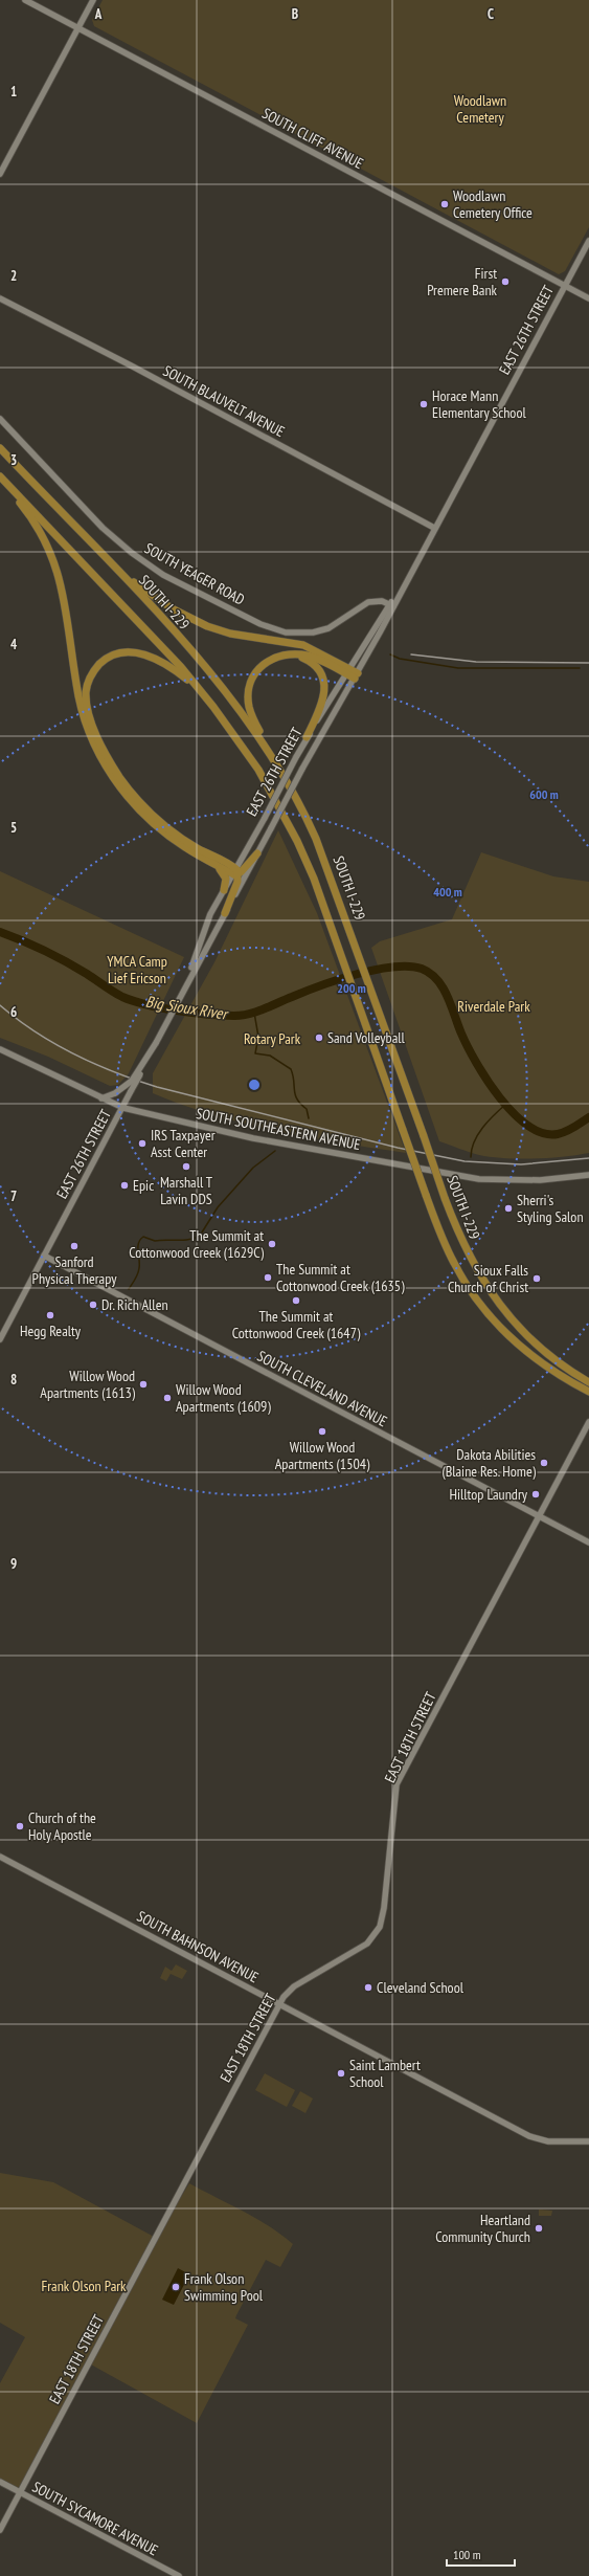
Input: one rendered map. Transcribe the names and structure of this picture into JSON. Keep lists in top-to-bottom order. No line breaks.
{"streets":{"highway":["SOUTH I-229"],"street":["SOUTH CLIFF AVENUE","EAST 26TH STREET","SOUTH BLAUVELT AVENUE","SOUTH YEAGER ROAD","SOUTH SOUTHEASTERN AVENUE","SOUTH CLEVELAND AVENUE","EAST 18TH STREET","SOUTH BAHNSON AVENUE","SOUTH SYCAMORE AVENUE"]},"crossings":[["SOUTH CLIFF AVENUE","EAST 26TH STREET"],["EAST 26TH STREET","SOUTH BLAUVELT AVENUE"],["EAST 26TH STREET","SOUTH YEAGER ROAD"],["EAST 26TH STREET","SOUTH SOUTHEASTERN AVENUE"],["EAST 26TH STREET","SOUTH CLEVELAND AVENUE"],["SOUTH CLEVELAND AVENUE","EAST 18TH STREET"],["EAST 18TH STREET","SOUTH BAHNSON AVENUE"],["EAST 18TH STREET","SOUTH SYCAMORE AVENUE"]],"water":["Big Sioux River"],"parks":["Woodlawn Cemetery","YMCA Camp Lief Ericson","Riverdale Park","Rotary Park","Frank Olson Park"],"places":["Woodlawn Cemetery Office","First Premere Bank","Horace Mann Elementary School","Sand Volleyball","IRS Taxpayer Asst Center","Marshall T Lavin DDS","Epic","Sherri's Styling Salon","The Summit at Cottonwood Creek (1629C)","Sanford Physical Therapy","The Summit at Cottonwood Creek (1635)","Sioux Falls Church of Christ","The Summit at Cottonwood Creek (1647)","Dr. Rich Allen","Hegg Realty","Willow Wood Apartments (1613)","Willow Wood Apartments (1609)","Willow Wood Apartments (1504)","Dakota Abilities (Blaine Res. Home)","Hilltop Laundry","Church of the Holy Apostle","Cleveland School","Saint Lambert School","Heartland Community Church","Frank Olson Swimming Pool"],"scale_bar":"100 m","grid":{"columns":["A","B","C"],"rows":["1","2","3","4","5","6","7","8","9"]},"rings":["600 m","400 m","200 m"]}
